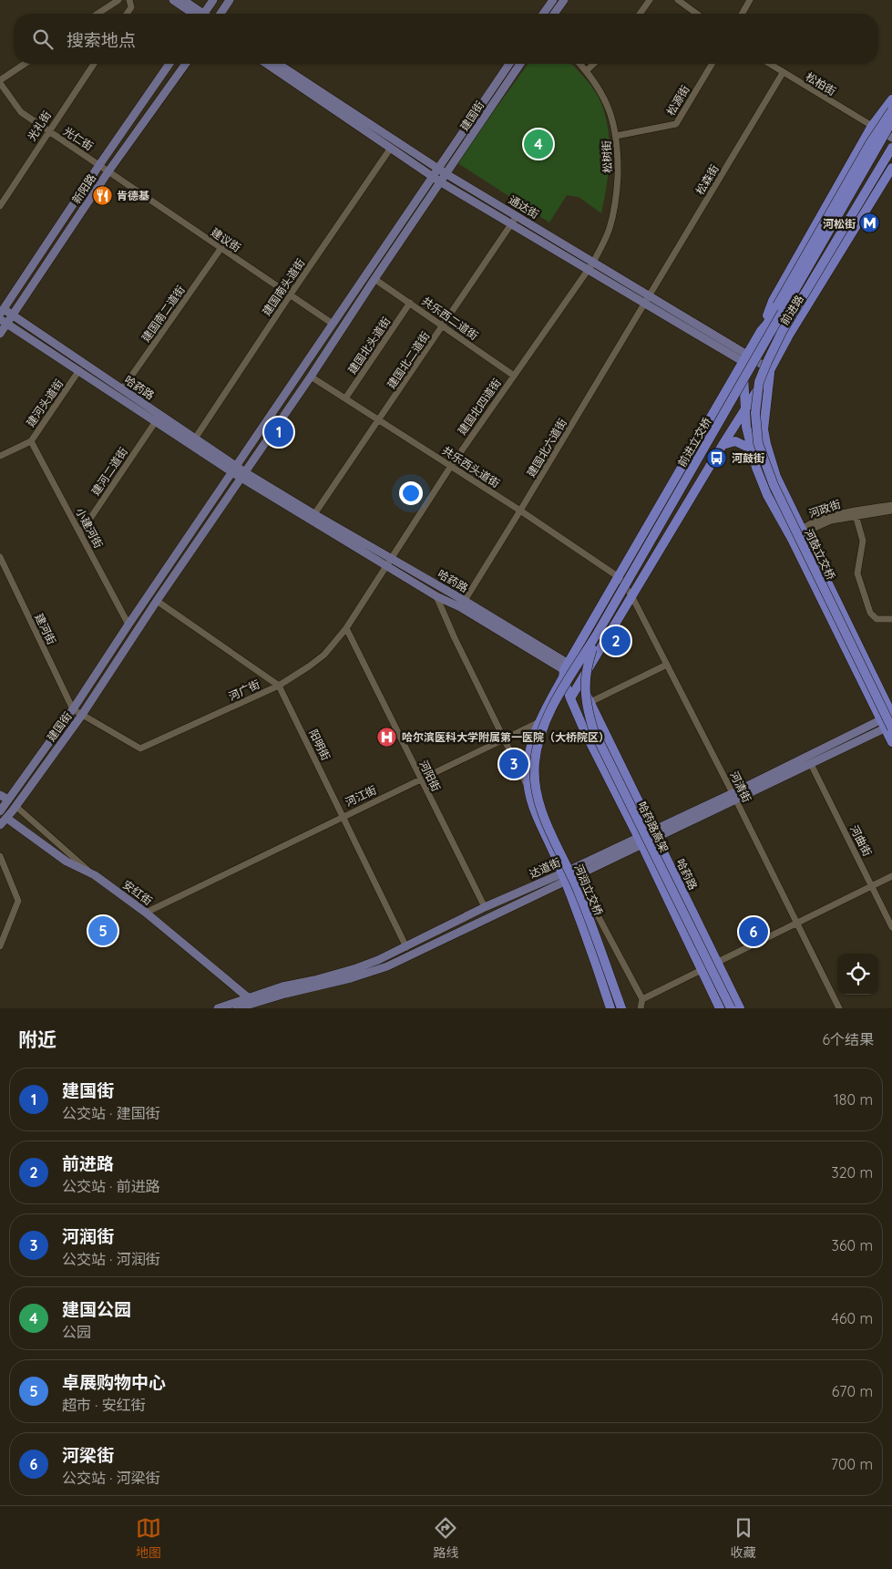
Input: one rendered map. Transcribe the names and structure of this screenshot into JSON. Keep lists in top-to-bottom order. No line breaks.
{"streets":{"highway":["前进路","哈药路","前进立交桥","河鼓立交桥","哈药路高架","河润立交桥"],"main road":["建国街","新阳路","通达街","达道街","安红街"],"street":["松柏街","松源街","光礼街","光仁街","松树街","松森街","建议街","建国南头道街","建国南二道街","共乐西二道街","建国北头道街","建国北二道街","建河头道街","建国北四道街","建国北六道街","共乐西头道街","建河二道街","河政街","小建河街","建河街","河广街","阳明街","河阳街","河清街","河江街","河曲街"]},"crossings":[["松柏街","松森街"],["松柏街","前进路"],["松源街","松树街"],["建国街","通达街"],["建国街","建议街"],["建国街","共乐西二道街"],["建国街","哈药路"],["建国街","共乐西头道街"],["建国街","小建河街"],["建国街","建河街"],["建国街","河广街"],["建国街","阳明街"],["建国街","安红街"],["光礼街","光仁街"],["光仁街","新阳路"],["光仁街","建议街"],["松树街","通达街"],["松树街","建国北四道街"],["松森街","通达街"],["松森街","建国北六道街"],["新阳路","建议街"],["新阳路","哈药路"],["通达街","建国南头道街"],["通达街","前进路"],["通达街","建国北二道街"],["通达街","建国北四道街"],["通达街","建国北六道街"],["建议街","建国南头道街"],["建议街","建国南二道街"],["建国南头道街","哈药路"],["前进路","哈药路"],["前进路","共乐西头道街"],["前进路","河清街"],["建国南二道街","哈药路"],["共乐西二道街","建国北头道街"],["共乐西二道街","建国北二道街"],["共乐西二道街","建国北四道街"],["建国北头道街","共乐西头道街"],["建国北二道街","哈药路"],["建国北二道街","共乐西头道街"],["哈药路","建河头道街"],["哈药路","建国北四道街"],["哈药路","建国北六道街"],["哈药路","建河二道街"],["哈药路","河广街"],["哈药路","达道街"],["建河头道街","小建河街"],["建国北四道街","共乐西头道街"],["建国北四道街","河广街"],["前进立交桥","哈药路高架"],["前进立交桥","河润立交桥"],["建国北六道街","共乐西头道街"],["共乐西头道街","河清街"],["建河二道街","小建河街"],["建河街","河广街"],["河广街","阳明街"],["河广街","河阳街"],["阳明街","河江街"],["阳明街","达道街"],["河阳街","河江街"],["河阳街","达道街"],["河清街","达道街"],["河江街","安红街"],["达道街","安红街"]],"places":{"restaurant":["肯德基"],"metro station":["河松街"],"bus stop":["河鼓街"],"hospital":["哈尔滨医科大学附属第一医院（大桥院区）"]},"page":{"search":"搜索地点","pins":["4","1","2","3","5","6"],"heading":["附近","6个结果"],"list":[{"mark":"1","name":"建国街","note":"公交站 · 建国街","value":"180 m"},{"mark":"2","name":"前进路","note":"公交站 · 前进路","value":"320 m"},{"mark":"3","name":"河润街","note":"公交站 · 河润街","value":"360 m"},{"mark":"4","name":"建国公园","note":"公园","value":"460 m"},{"mark":"5","name":"卓展购物中心","note":"超市 · 安红街","value":"670 m"},{"mark":"6","name":"河梁街","note":"公交站 · 河梁街","value":"700 m"}],"nav":["地图","路线","收藏"]}}
